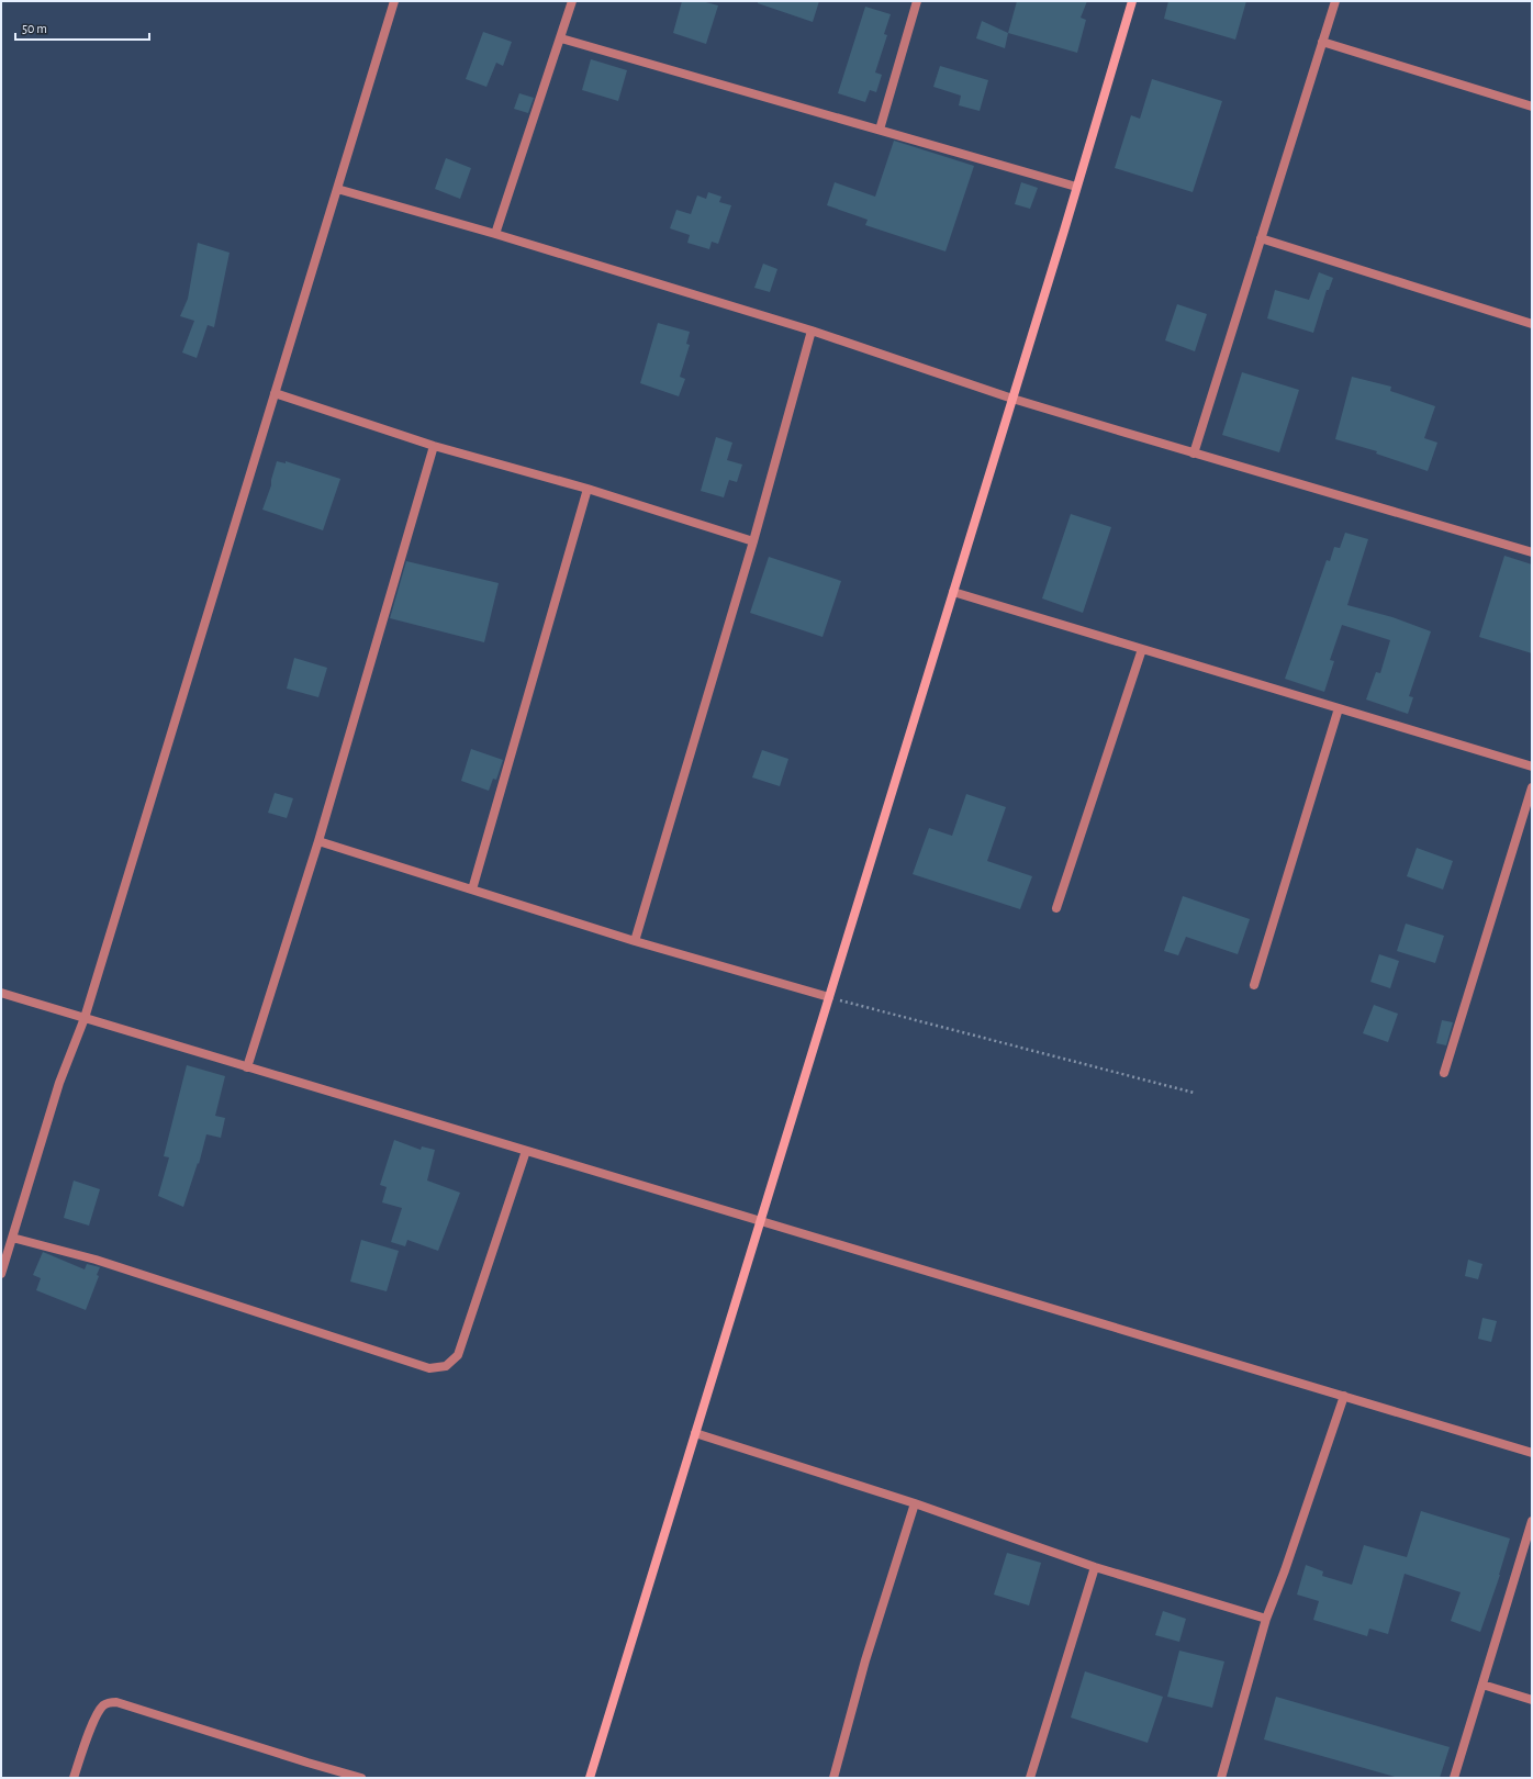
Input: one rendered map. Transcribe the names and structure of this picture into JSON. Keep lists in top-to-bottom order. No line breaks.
{"scale_bar":"50 m"}
